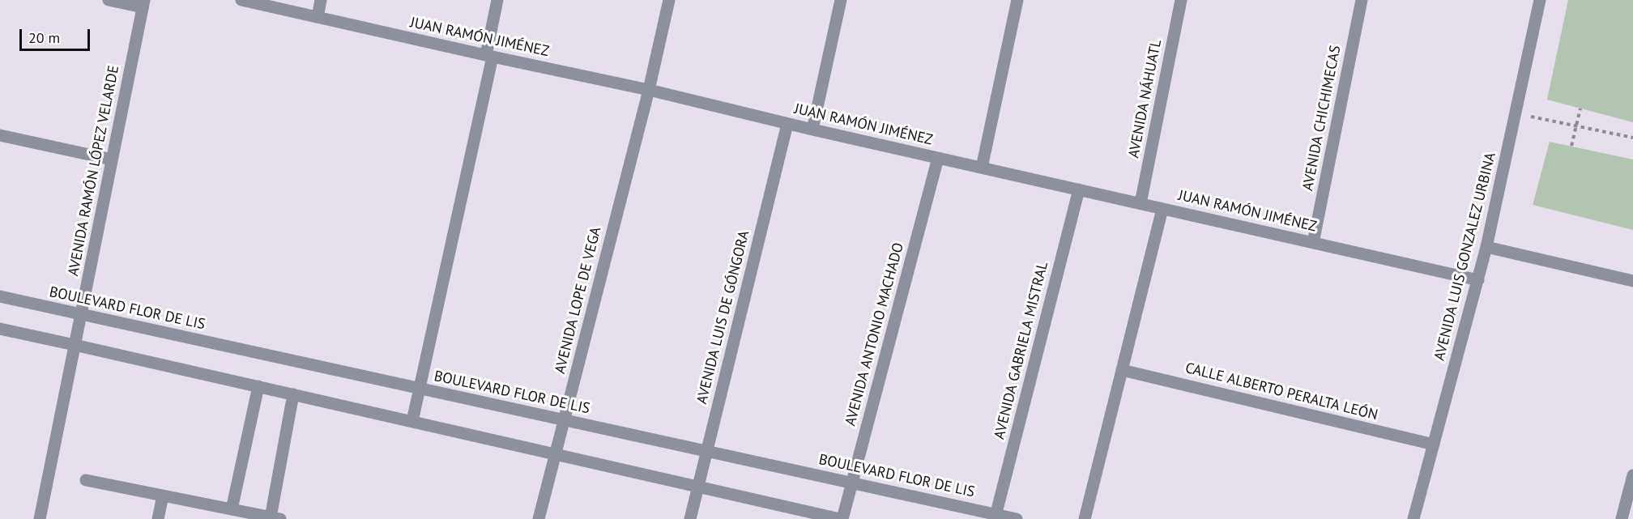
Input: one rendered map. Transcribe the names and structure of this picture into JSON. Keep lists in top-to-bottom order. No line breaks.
{"streets":{"street":["JUAN RAMÓN JIMÉNEZ","AVENIDA NÁHUATL","AVENIDA CHICHIMECAS","AVENIDA RAMÓN LÓPEZ VELARDE","AVENIDA LUIS GONZALEZ URBINA","AVENIDA LOPE DE VEGA","BOULEVARD FLOR DE LIS","AVENIDA LUIS DE GÓNGORA","AVENIDA ANTONIO MACHADO","AVENIDA GABRIELA MISTRAL","CALLE ALBERTO PERALTA LEÓN"]},"crossings":[["JUAN RAMÓN JIMÉNEZ","AVENIDA NÁHUATL"],["JUAN RAMÓN JIMÉNEZ","AVENIDA CHICHIMECAS"],["JUAN RAMÓN JIMÉNEZ","AVENIDA LUIS GONZALEZ URBINA"],["JUAN RAMÓN JIMÉNEZ","AVENIDA LOPE DE VEGA"],["JUAN RAMÓN JIMÉNEZ","AVENIDA LUIS DE GÓNGORA"],["JUAN RAMÓN JIMÉNEZ","AVENIDA ANTONIO MACHADO"],["JUAN RAMÓN JIMÉNEZ","AVENIDA GABRIELA MISTRAL"],["AVENIDA RAMÓN LÓPEZ VELARDE","BOULEVARD FLOR DE LIS"],["AVENIDA LUIS GONZALEZ URBINA","CALLE ALBERTO PERALTA LEÓN"],["AVENIDA LOPE DE VEGA","BOULEVARD FLOR DE LIS"],["BOULEVARD FLOR DE LIS","AVENIDA LUIS DE GÓNGORA"],["BOULEVARD FLOR DE LIS","AVENIDA ANTONIO MACHADO"],["BOULEVARD FLOR DE LIS","AVENIDA GABRIELA MISTRAL"]],"scale_bar":"20 m"}
